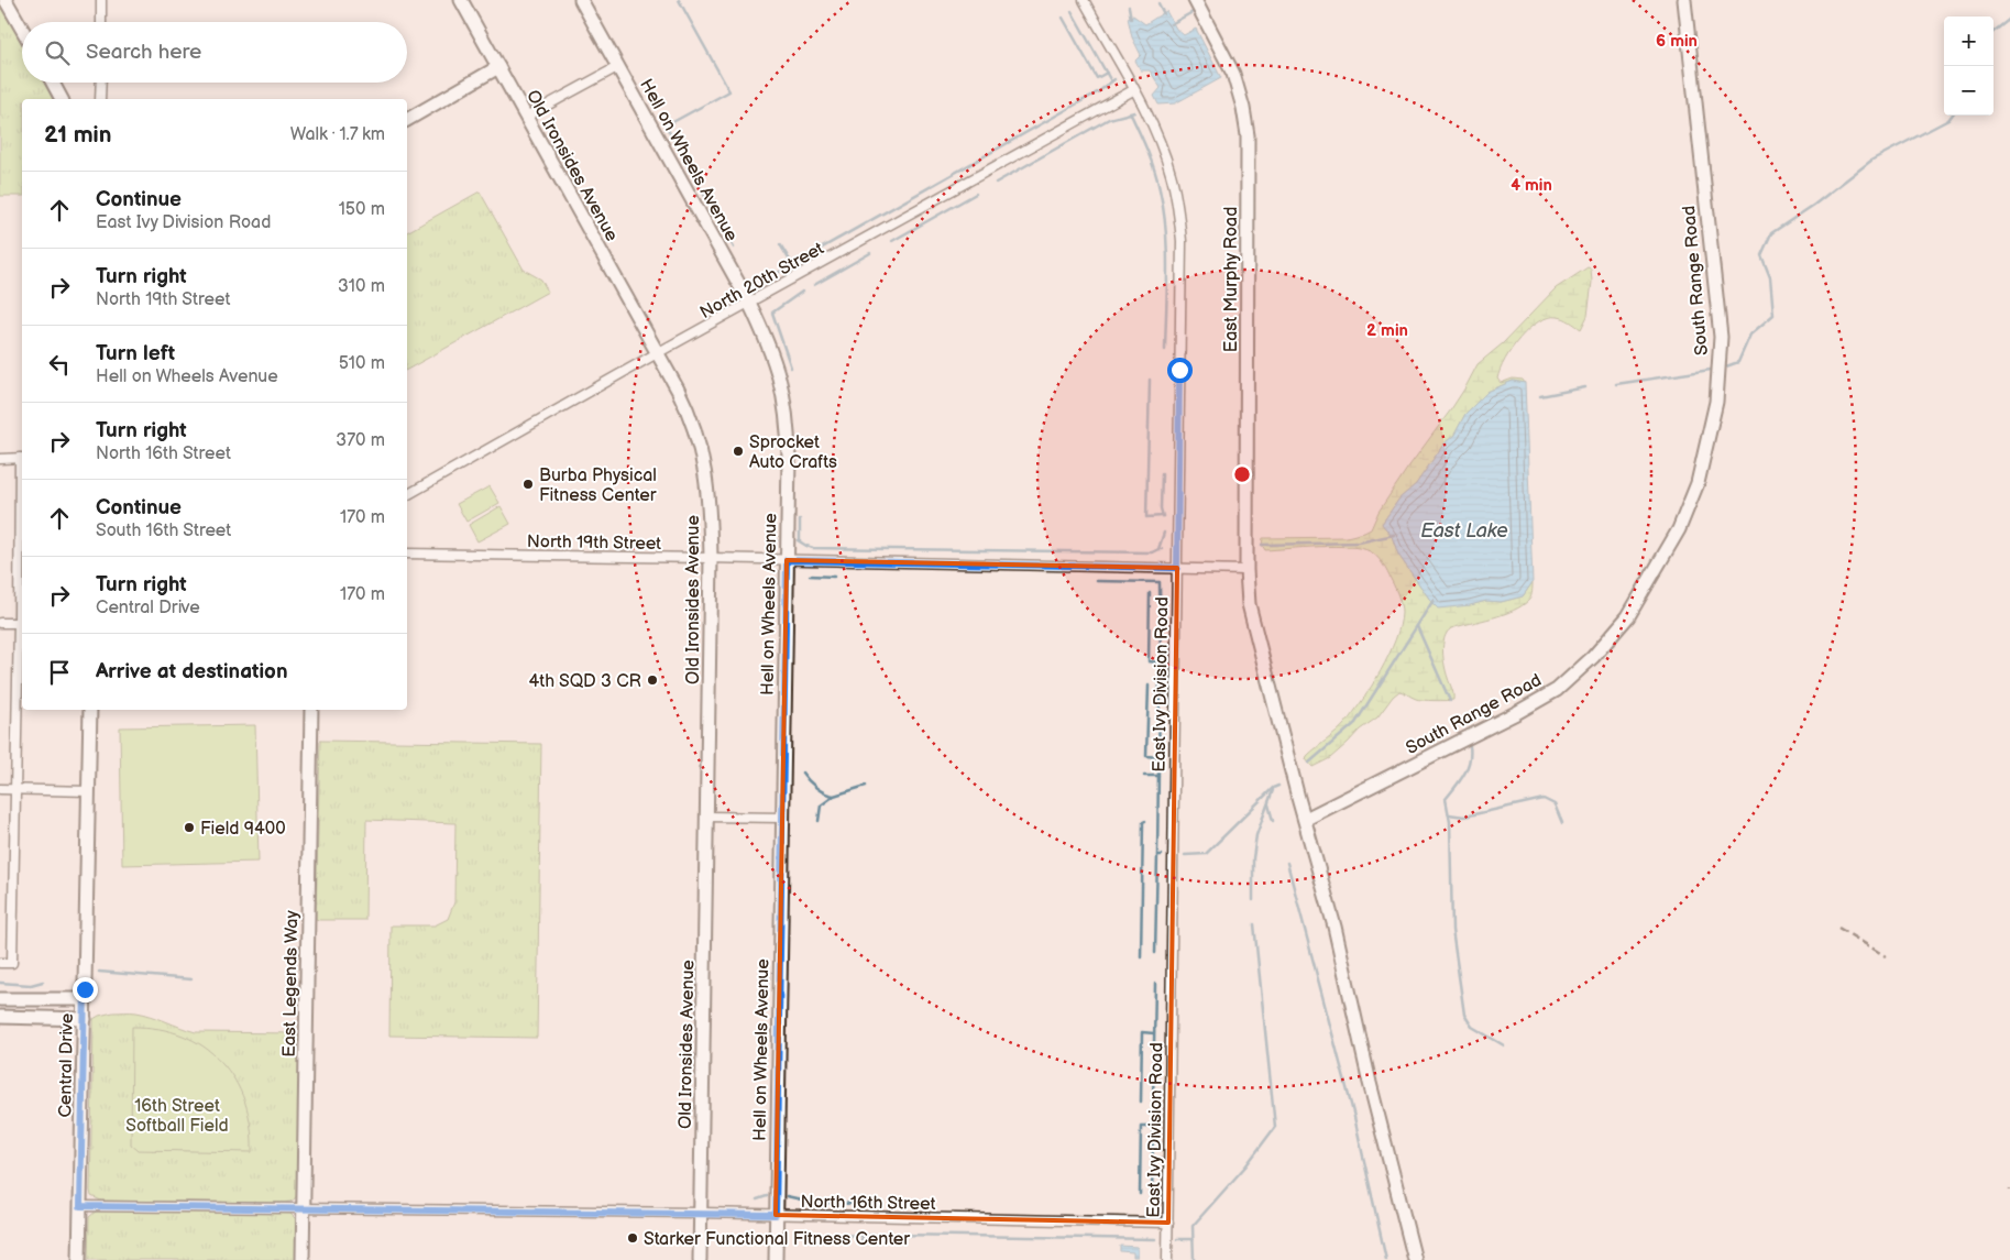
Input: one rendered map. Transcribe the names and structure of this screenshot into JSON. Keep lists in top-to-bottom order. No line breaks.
{"streets":{"street":["Hell on Wheels Avenue","Old Ironsides Avenue","North 20th Street","East Murphy Road","South Range Road","North 19th Street","East Ivy Division Road","East Legends Way","Central Drive","North 16th Street"]},"crossings":[["Hell on Wheels Avenue","North 20th Street"],["Hell on Wheels Avenue","North 19th Street"],["Hell on Wheels Avenue","North 16th Street"],["Old Ironsides Avenue","North 20th Street"],["Old Ironsides Avenue","North 19th Street"],["Old Ironsides Avenue","North 16th Street"],["North 20th Street","East Ivy Division Road"],["East Murphy Road","South Range Road"],["East Murphy Road","North 19th Street"],["North 19th Street","East Ivy Division Road"],["East Ivy Division Road","North 16th Street"],["East Legends Way","North 16th Street"],["Central Drive","North 16th Street"]],"water":["East Lake"],"parks":["16th Street Softball Field"],"places":["Sprocket Auto Crafts","Burba Physical Fitness Center","4th SQD 3 CR","Field 9400","Starker Functional Fitness Center"],"page":{"map_buttons":["+","−"],"search":"Search here","heading":["21 min","Walk · 1.7 km"],"list":[["Continue","East Ivy Division Road","150 m"],["Turn right","North 19th Street","310 m"],["Turn left","Hell on Wheels Avenue","510 m"],["Turn right","North 16th Street","370 m"],["Continue","South 16th Street","170 m"],["Turn right","Central Drive","170 m"],"Arrive at destination"]},"rings":["6 min","4 min","2 min"]}
